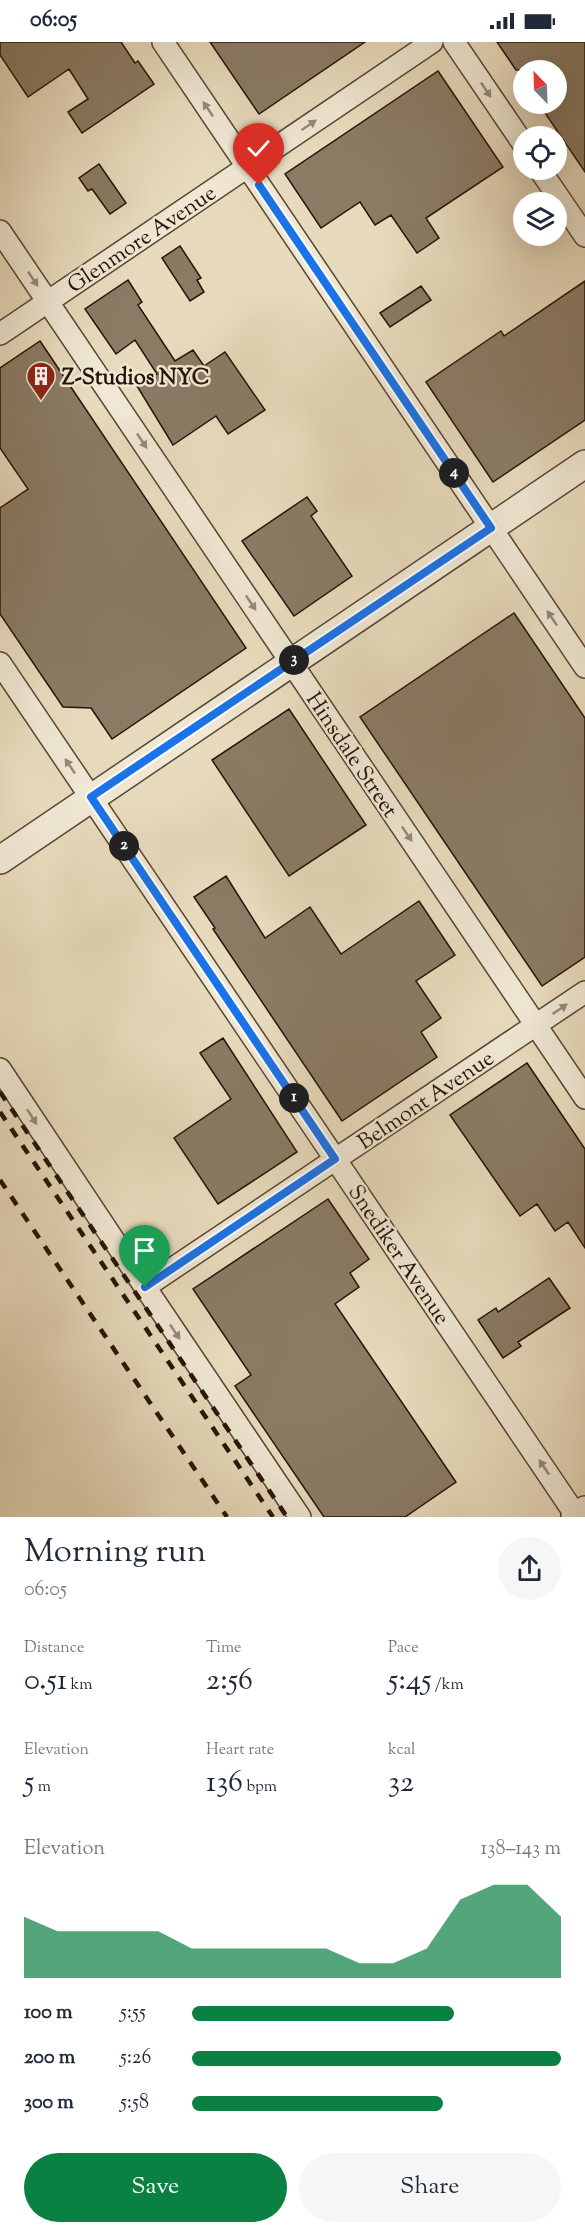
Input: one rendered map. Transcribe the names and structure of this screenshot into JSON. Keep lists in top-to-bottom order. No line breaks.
{"streets":{"street":["Glenmore Avenue","Hinsdale Street","Belmont Avenue","Snediker Avenue"]},"crossings":[["Glenmore Avenue","Hinsdale Street"],["Hinsdale Street","Belmont Avenue"],["Belmont Avenue","Snediker Avenue"]],"one_way":["Glenmore Avenue","Hinsdale Street","Snediker Avenue"],"places":{"building":["Z-Studios NYC"]},"north":"top left","page":{"status":"06:05","pins":["4","3","2","1"],"heading":["Morning run","06:05"],"stats":[["Distance","0.51 km"],["Time","2:56"],["Pace","5:45 /km"],["Elevation","5 m"],["Heart rate","136 bpm"],["kcal","32"]],"chart":["Elevation","138–143 m"],"list":[{"name":"100 m","note":"5:55"},{"name":"200 m","note":"5:26"},{"name":"300 m","note":"5:58"}],"buttons":["Save","Share"]}}
